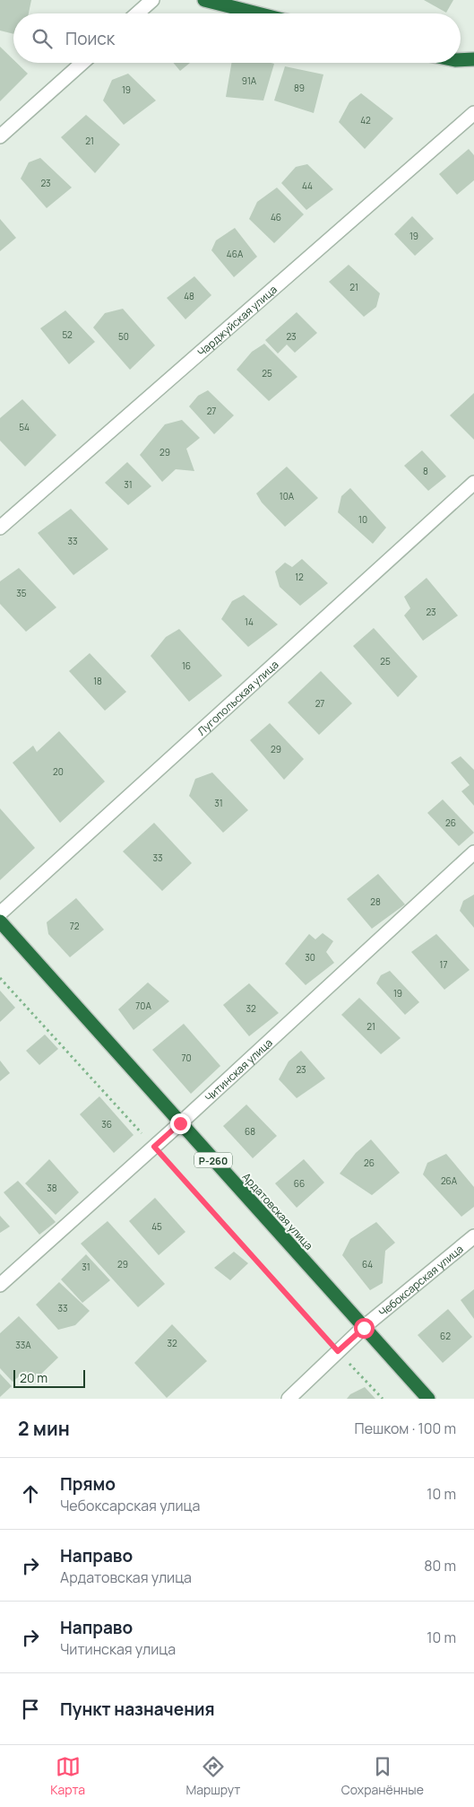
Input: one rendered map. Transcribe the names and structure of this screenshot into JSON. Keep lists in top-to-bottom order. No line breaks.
{"streets":{"highway":["Р-260","Ардатовская улица"],"street":["Чарджуйская улица","Лугопольская улица","Читинская улица","Чебоксарская улица"]},"crossings":[["Читинская улица","Ардатовская улица"],["Ардатовская улица","Чебоксарская улица"]],"house_numbers":["91А","89","19","42","21","23","44","46","19","46А","21","48","52","50","23","25","27","54","29","8","31","10А","10","33","12","35","23","14","25","16","18","27","29","20","31","26","33","28","72","30","17","19","70А","32","21","70","23","36","68","26","26А","66","38","45","29","64","31","33","62","32","33А"],"scale_bar":"20 m","page":{"search":"Поиск","scale":"20 m","heading":["2 мин","Пешком · 100 m"],"list":[["Прямо","Чебоксарская улица","10 m"],["Направо","Ардатовская улица","80 m"],["Направо","Читинская улица","10 m"],"Пункт назначения"],"nav":["Карта","Маршрут","Сохранённые"]}}
